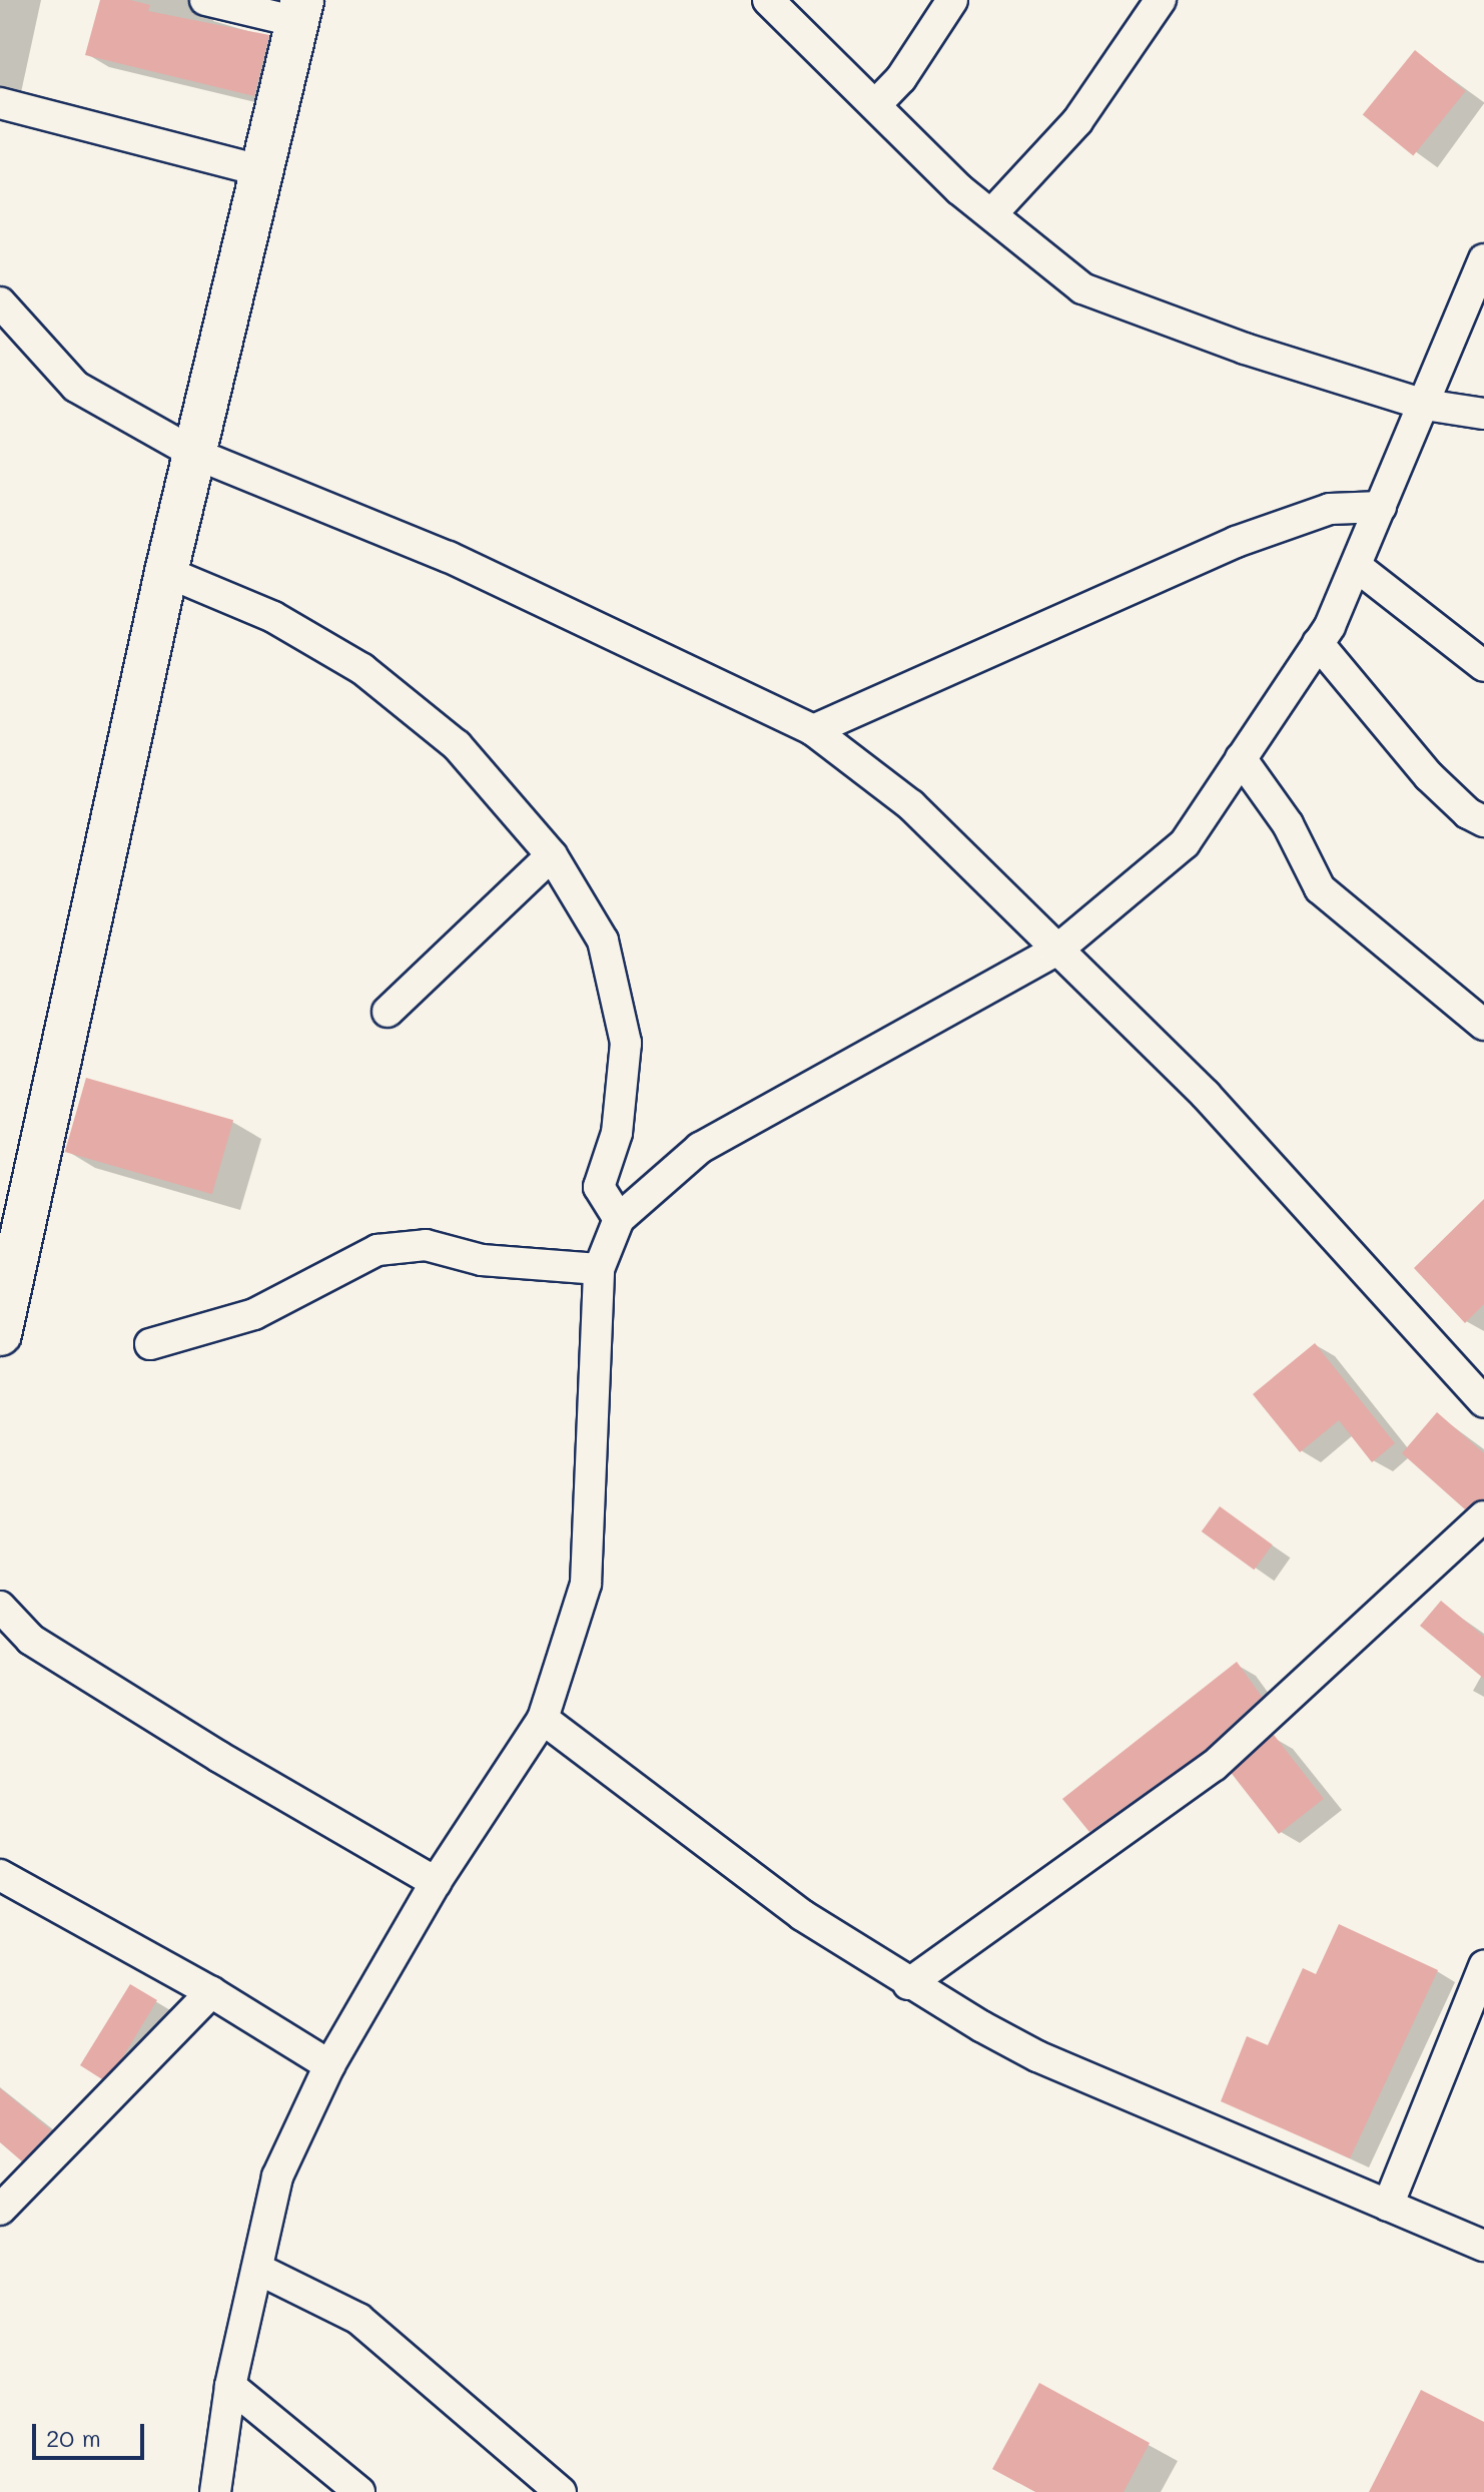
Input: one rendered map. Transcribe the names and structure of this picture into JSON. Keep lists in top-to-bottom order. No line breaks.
{"scale_bar":"20 m"}
